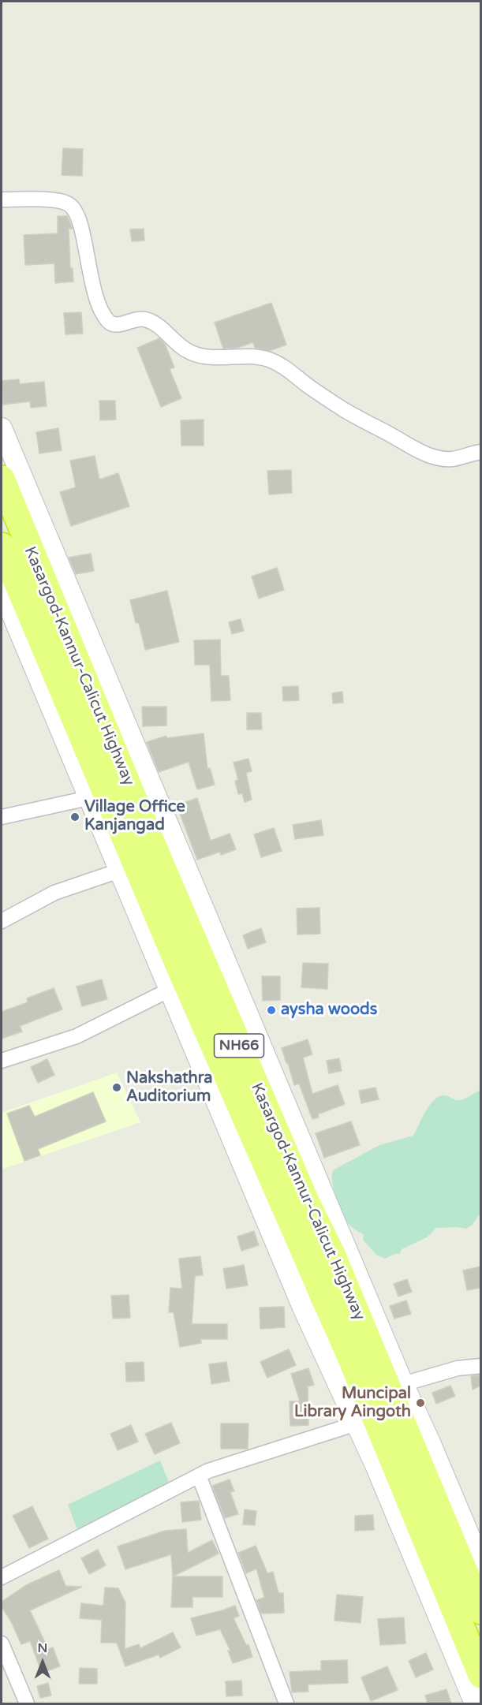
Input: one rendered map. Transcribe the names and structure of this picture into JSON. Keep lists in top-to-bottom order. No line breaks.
{"streets":{"highway":["Kasargod-Kannur-Calicut Highway","NH66"]},"places":["Village Office Kanjangad","aysha woods","Nakshathra Auditorium","Muncipal Library Aingoth"],"north":"top"}
